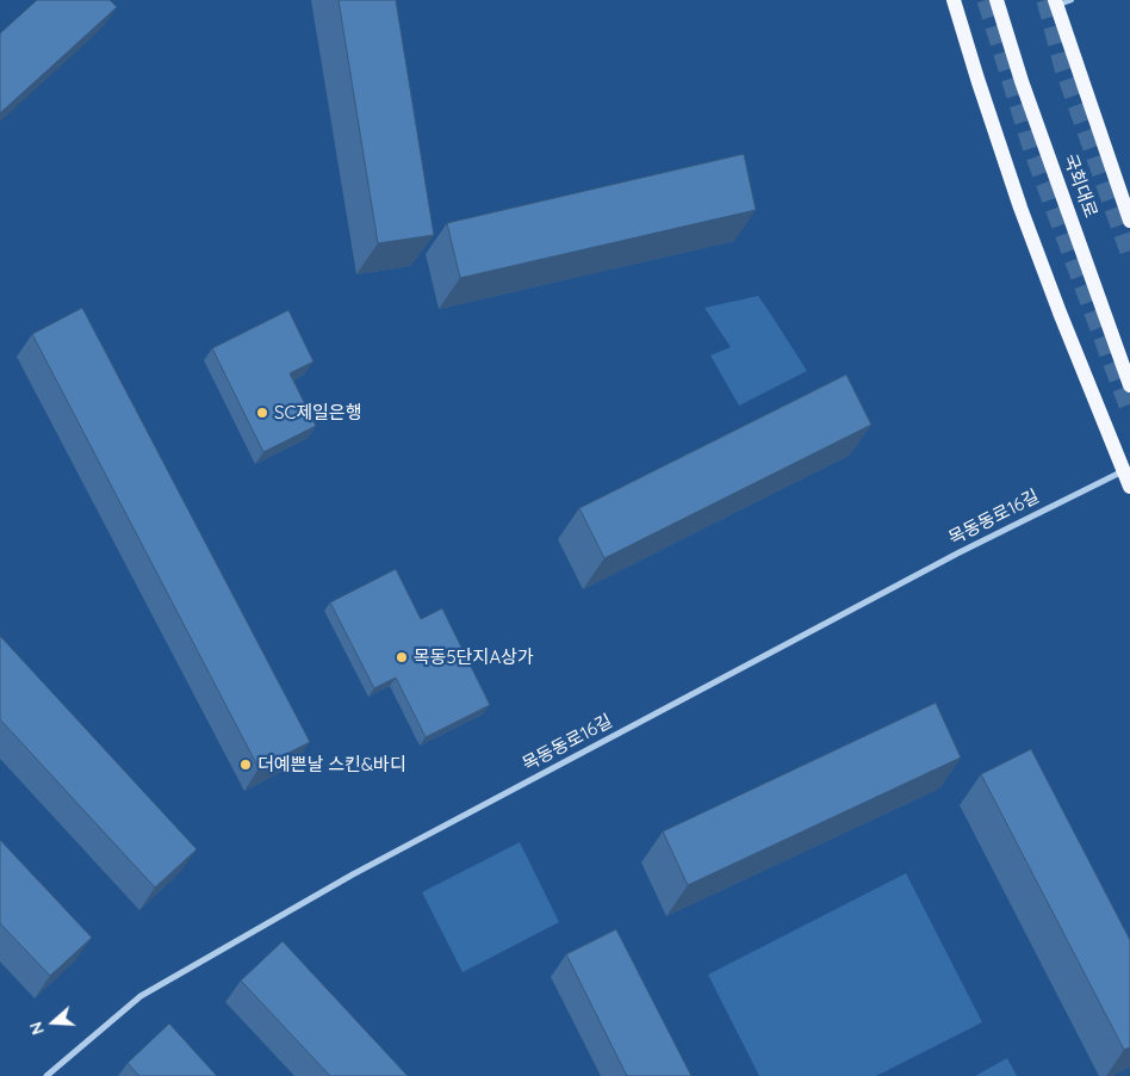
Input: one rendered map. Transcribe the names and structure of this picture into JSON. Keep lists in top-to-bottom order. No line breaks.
{"streets":{"main road":["국회대로"],"street":["목동동로16길"]},"places":["SC제일은행","목동5단지A상가","더예쁜날 스킨&바디"],"north":"left"}
